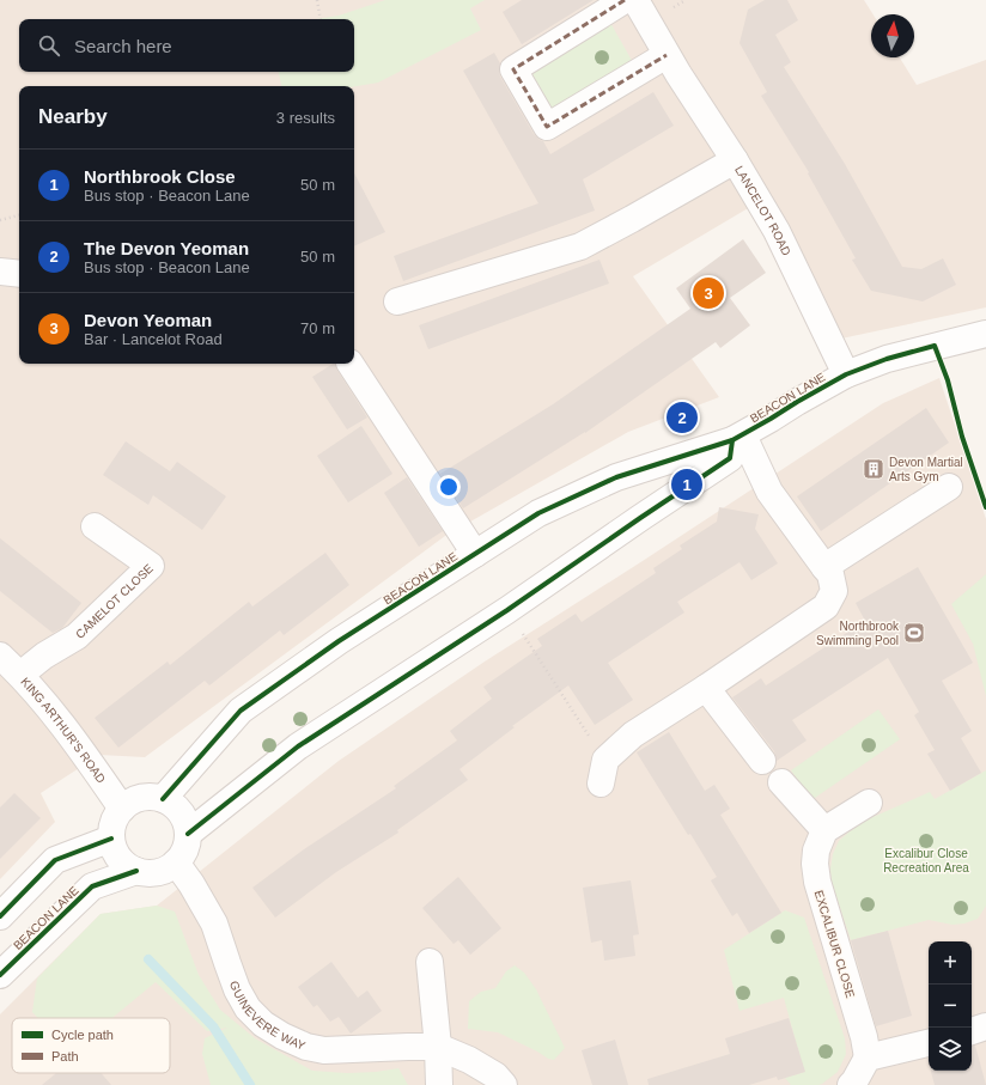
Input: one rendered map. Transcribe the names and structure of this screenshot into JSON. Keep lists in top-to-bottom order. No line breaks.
{"streets":{"street":["LANCELOT ROAD","BEACON LANE","CAMELOT CLOSE","KING ARTHUR'S ROAD","EXCALIBUR CLOSE","GUINEVERE WAY"]},"crossings":[["LANCELOT ROAD","BEACON LANE"],["BEACON LANE","KING ARTHUR'S ROAD"],["BEACON LANE","GUINEVERE WAY"],["CAMELOT CLOSE","KING ARTHUR'S ROAD"],["KING ARTHUR'S ROAD","GUINEVERE WAY"]],"parks":["Excalibur Close Recreation Area"],"places":{"building":["Devon Martial Arts Gym"],"sports":["Northbrook Swimming Pool"]},"legend":["Cycle path","Path"],"north":"top","page":{"search":"Search here","heading":["Nearby","3 results"],"list":[{"mark":"1","name":"Northbrook Close","note":"Bus stop · Beacon Lane","value":"50 m"},{"mark":"2","name":"The Devon Yeoman","note":"Bus stop · Beacon Lane","value":"50 m"},{"mark":"3","name":"Devon Yeoman","note":"Bar · Lancelot Road","value":"70 m"}],"pins":["3","2","1"],"map_buttons":["+","−"]}}
